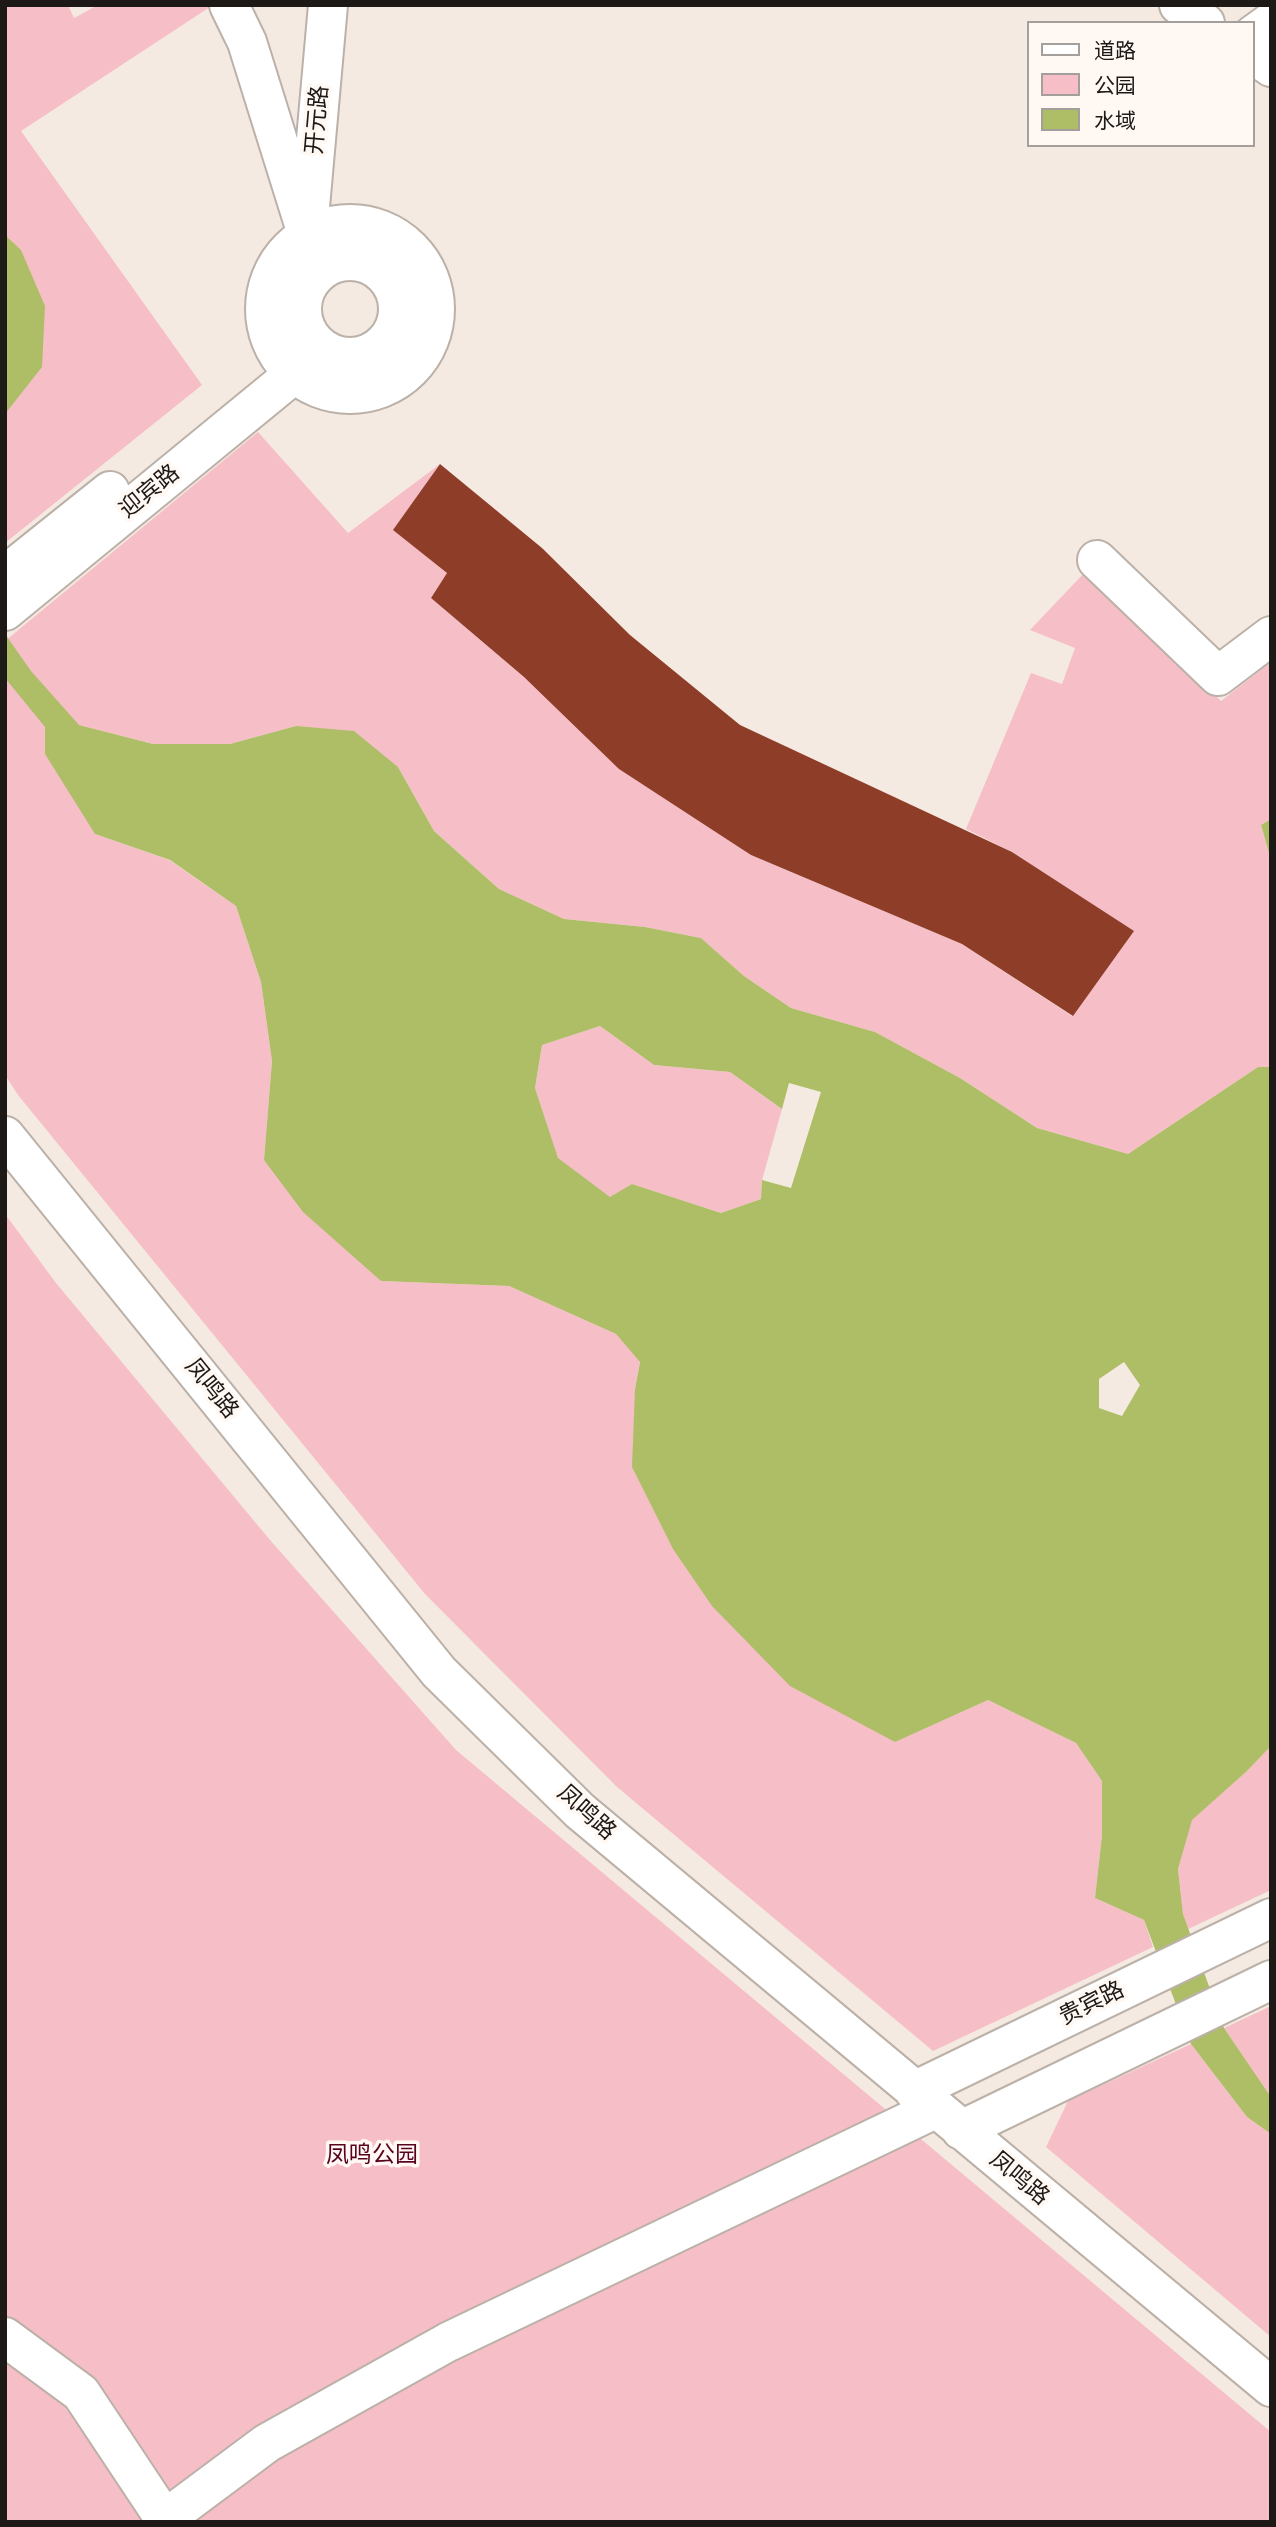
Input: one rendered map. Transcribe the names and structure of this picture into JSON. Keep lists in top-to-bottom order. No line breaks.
{"streets":{"street":["开元路","迎宾路","凤鸣路","贵宾路"]},"crossings":[["开元路","迎宾路"],["凤鸣路","贵宾路"]],"parks":["凤鸣公园"],"legend":["道路","公园","水域"]}
